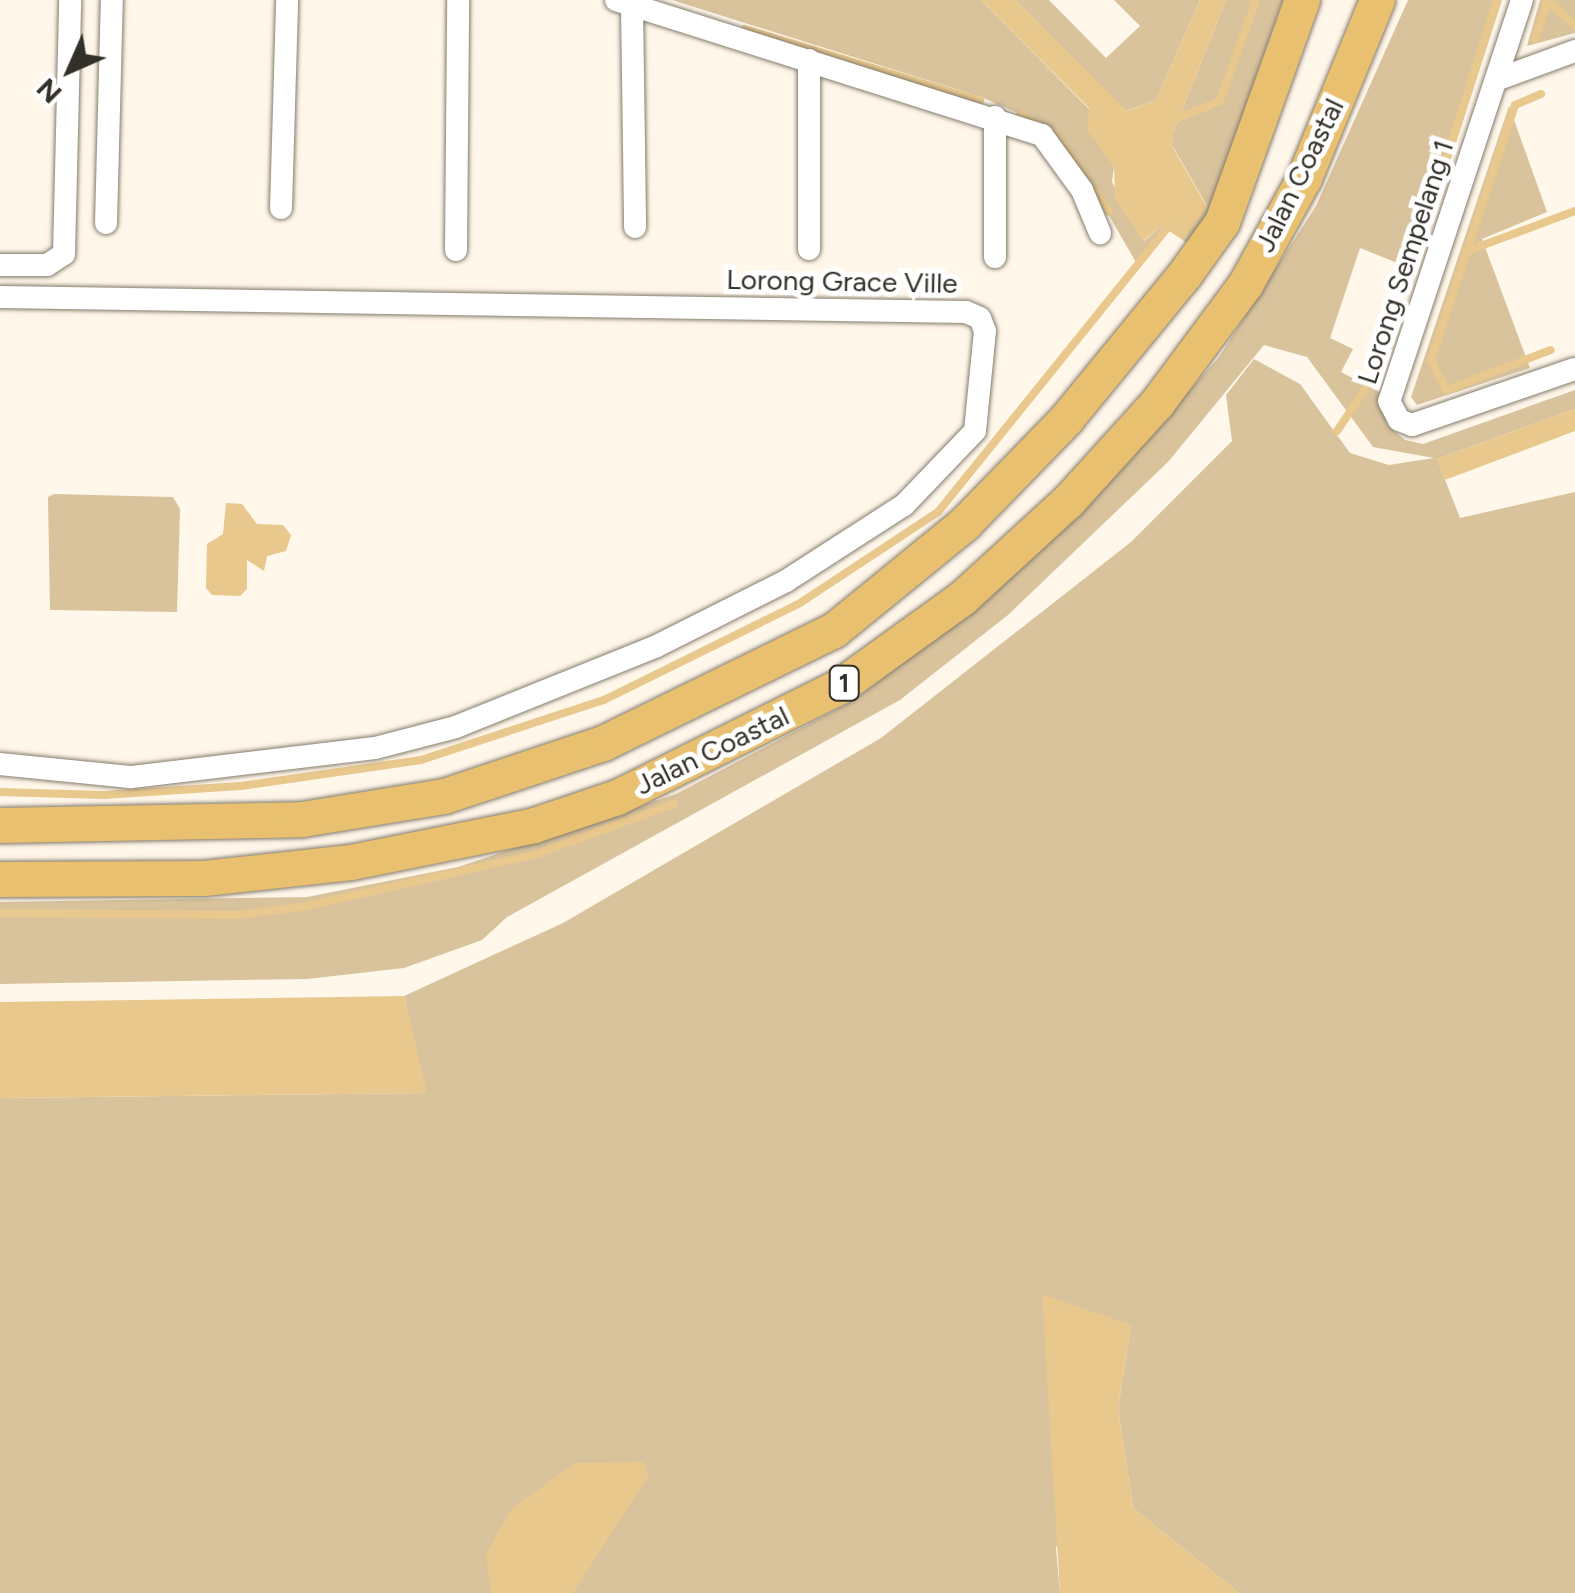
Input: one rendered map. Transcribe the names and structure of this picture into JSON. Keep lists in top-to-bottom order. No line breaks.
{"streets":{"highway":["Jalan Coastal","1"],"street":["Lorong Sempelang 1","Lorong Grace Ville"]},"north":"bottom left"}
